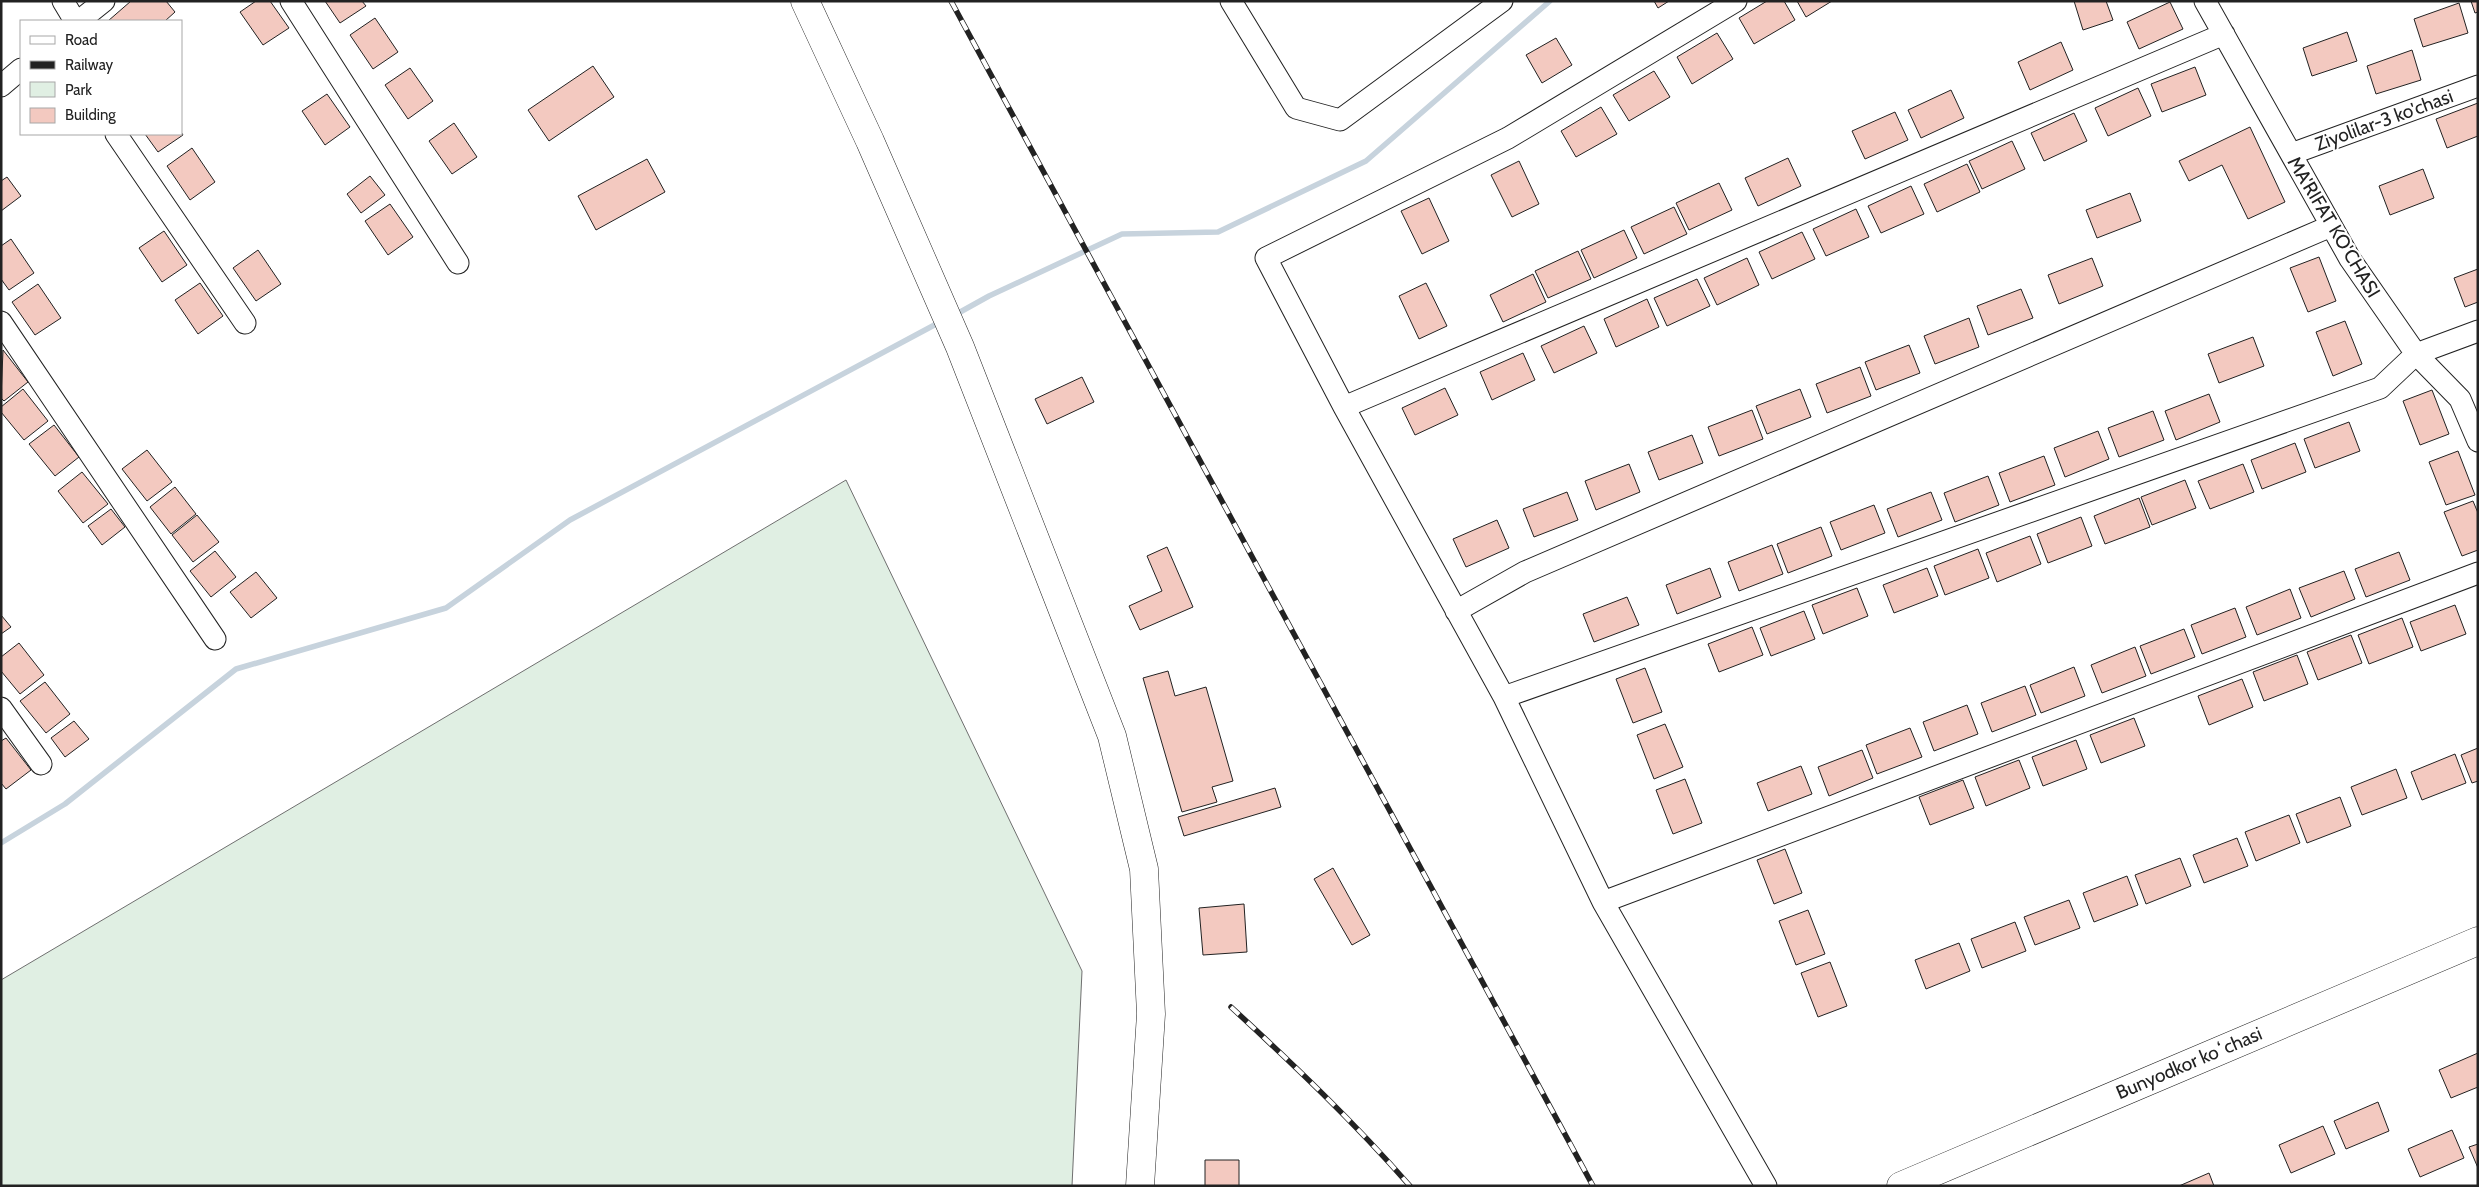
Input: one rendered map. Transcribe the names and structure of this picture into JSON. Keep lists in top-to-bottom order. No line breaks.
{"streets":{"main road":["Bunyodkor koʻchasi"],"street":["Ziyolilar-3 ko'chasi","MA'RIFAT KO'CHASI"]},"crossings":[["Ziyolilar-3 ko'chasi","MA'RIFAT KO'CHASI"]],"legend":["Road","Railway","Park","Building"]}
